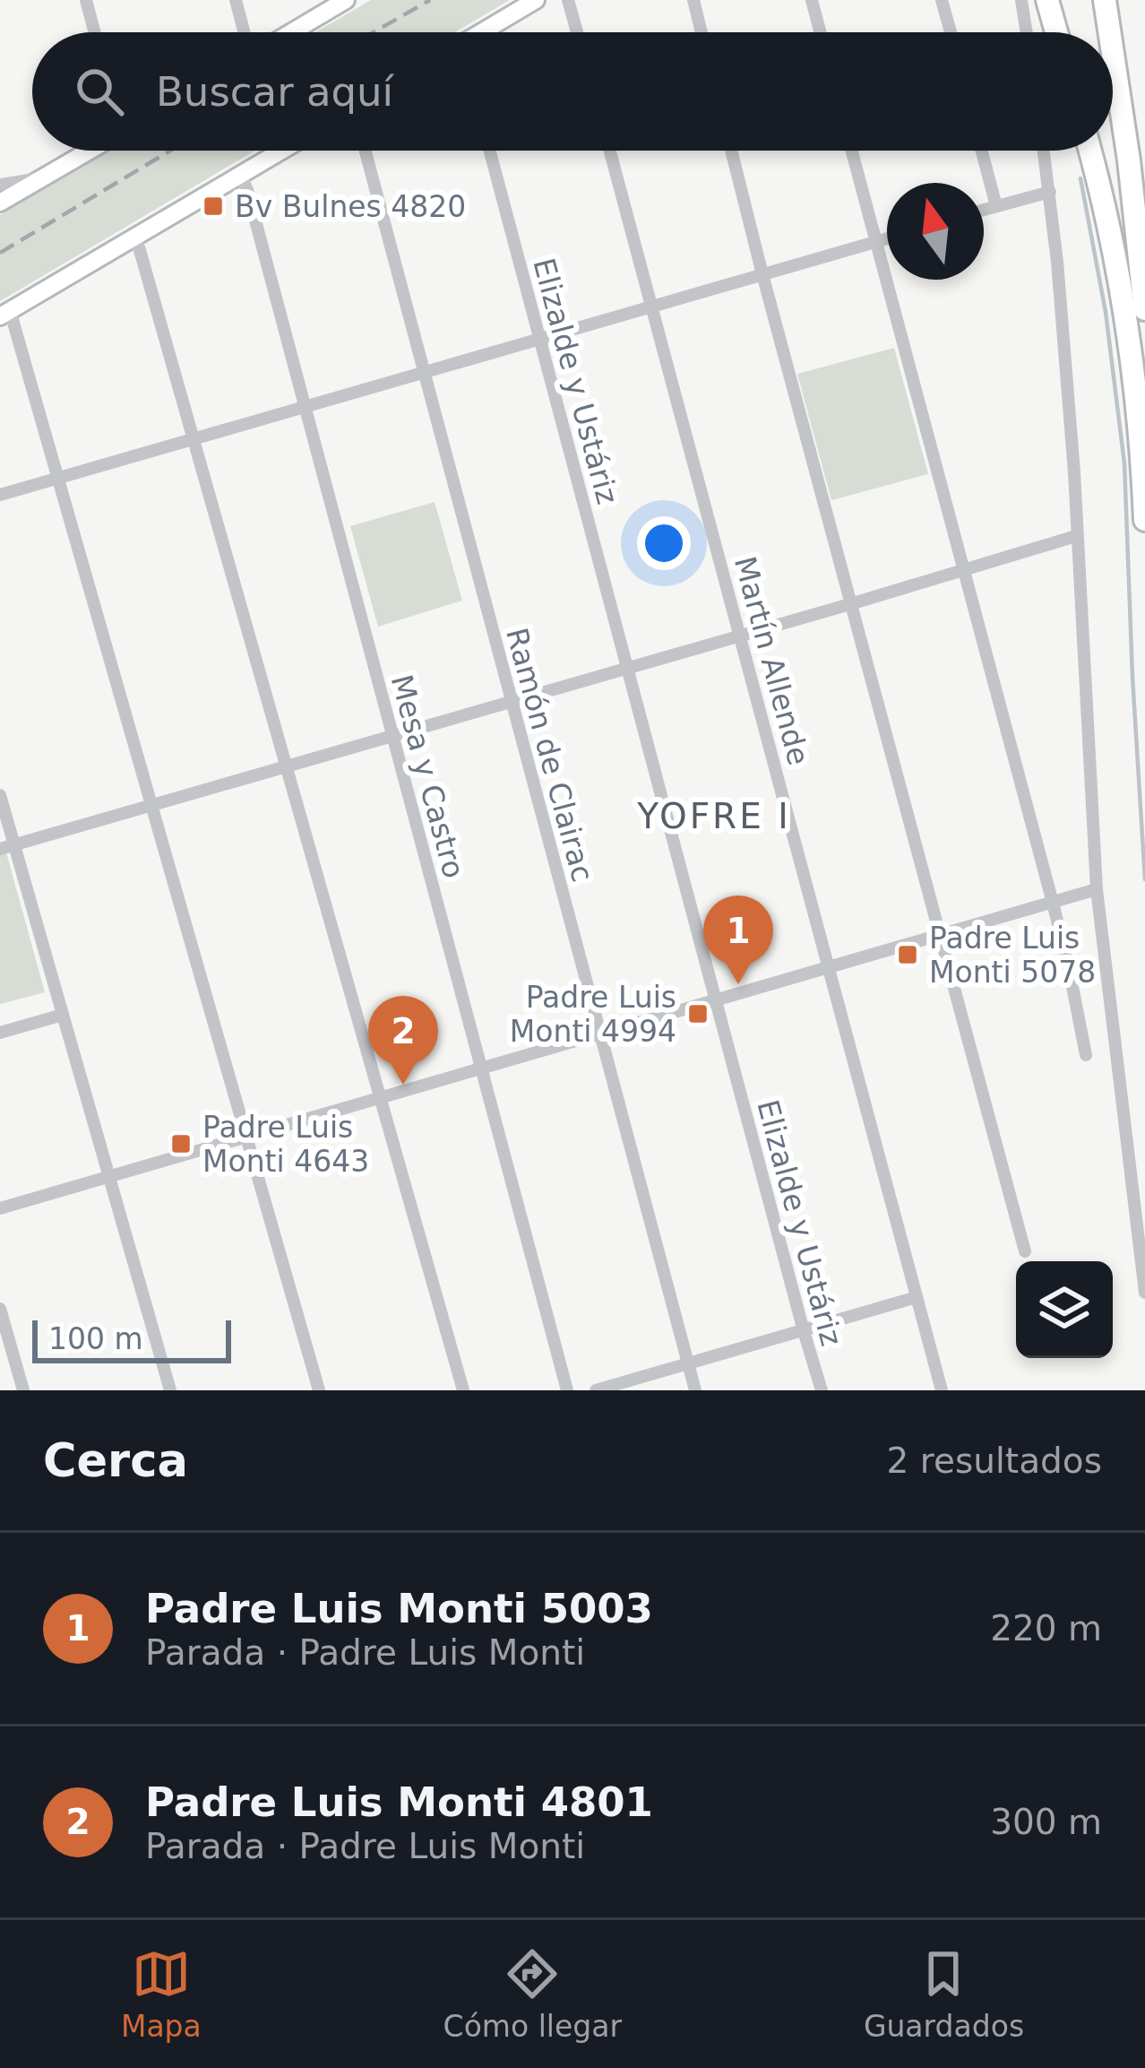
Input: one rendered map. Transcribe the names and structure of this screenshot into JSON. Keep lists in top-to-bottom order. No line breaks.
{"streets":{"street":["Elizalde y Ustáriz","Martín Allende","Ramón de Clairac","Mesa y Castro"]},"districts":["YOFRE I"],"places":{"transit":["Bv Bulnes 4820","Padre Luis Monti 5078","Padre Luis Monti 4994","Padre Luis Monti 4643"]},"scale_bar":"100 m","north":"top","page":{"search":"Buscar aquí","pins":["1","2"],"scale":"100 m","heading":["Cerca","2 resultados"],"list":[{"mark":"1","name":"Padre Luis Monti 5003","note":"Parada · Padre Luis Monti","value":"220 m"},{"mark":"2","name":"Padre Luis Monti 4801","note":"Parada · Padre Luis Monti","value":"300 m"}],"nav":["Mapa","Cómo llegar","Guardados"]}}
